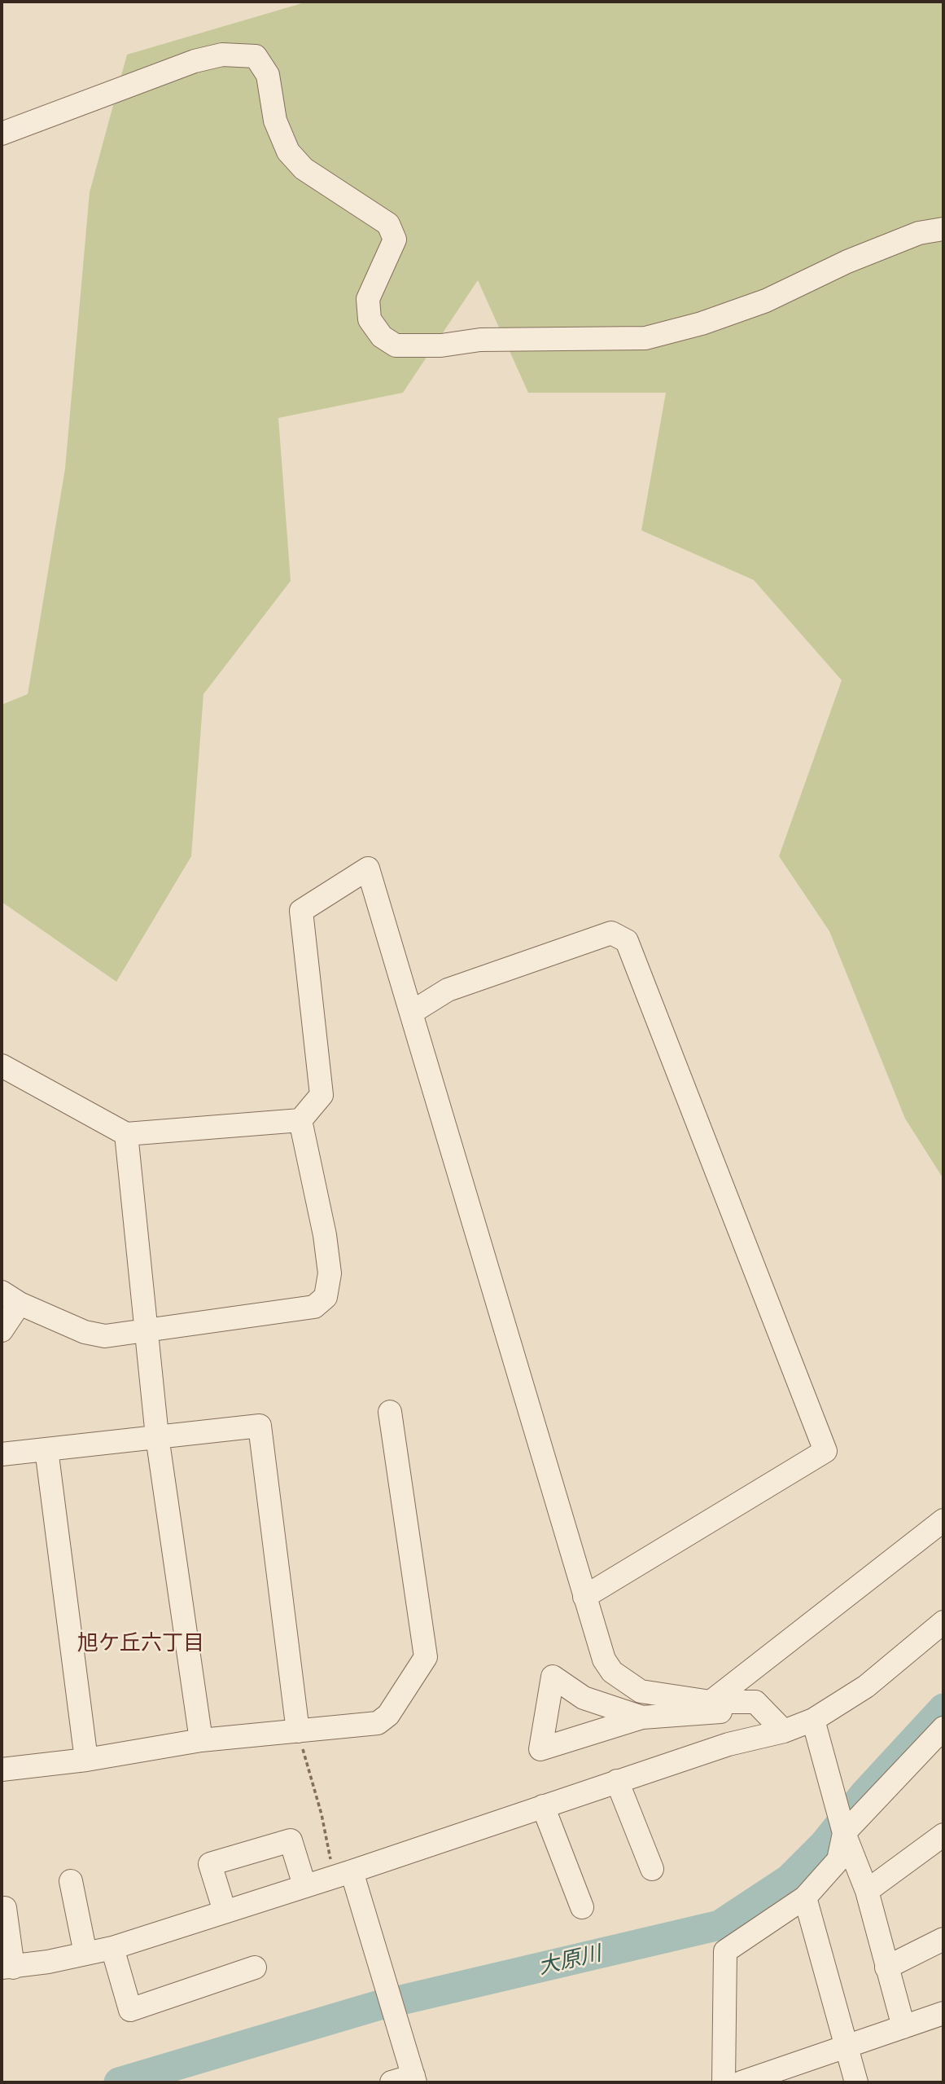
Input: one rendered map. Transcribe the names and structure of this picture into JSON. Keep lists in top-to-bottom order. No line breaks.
{"districts":["旭ケ丘六丁目"],"water":["大原川"]}
